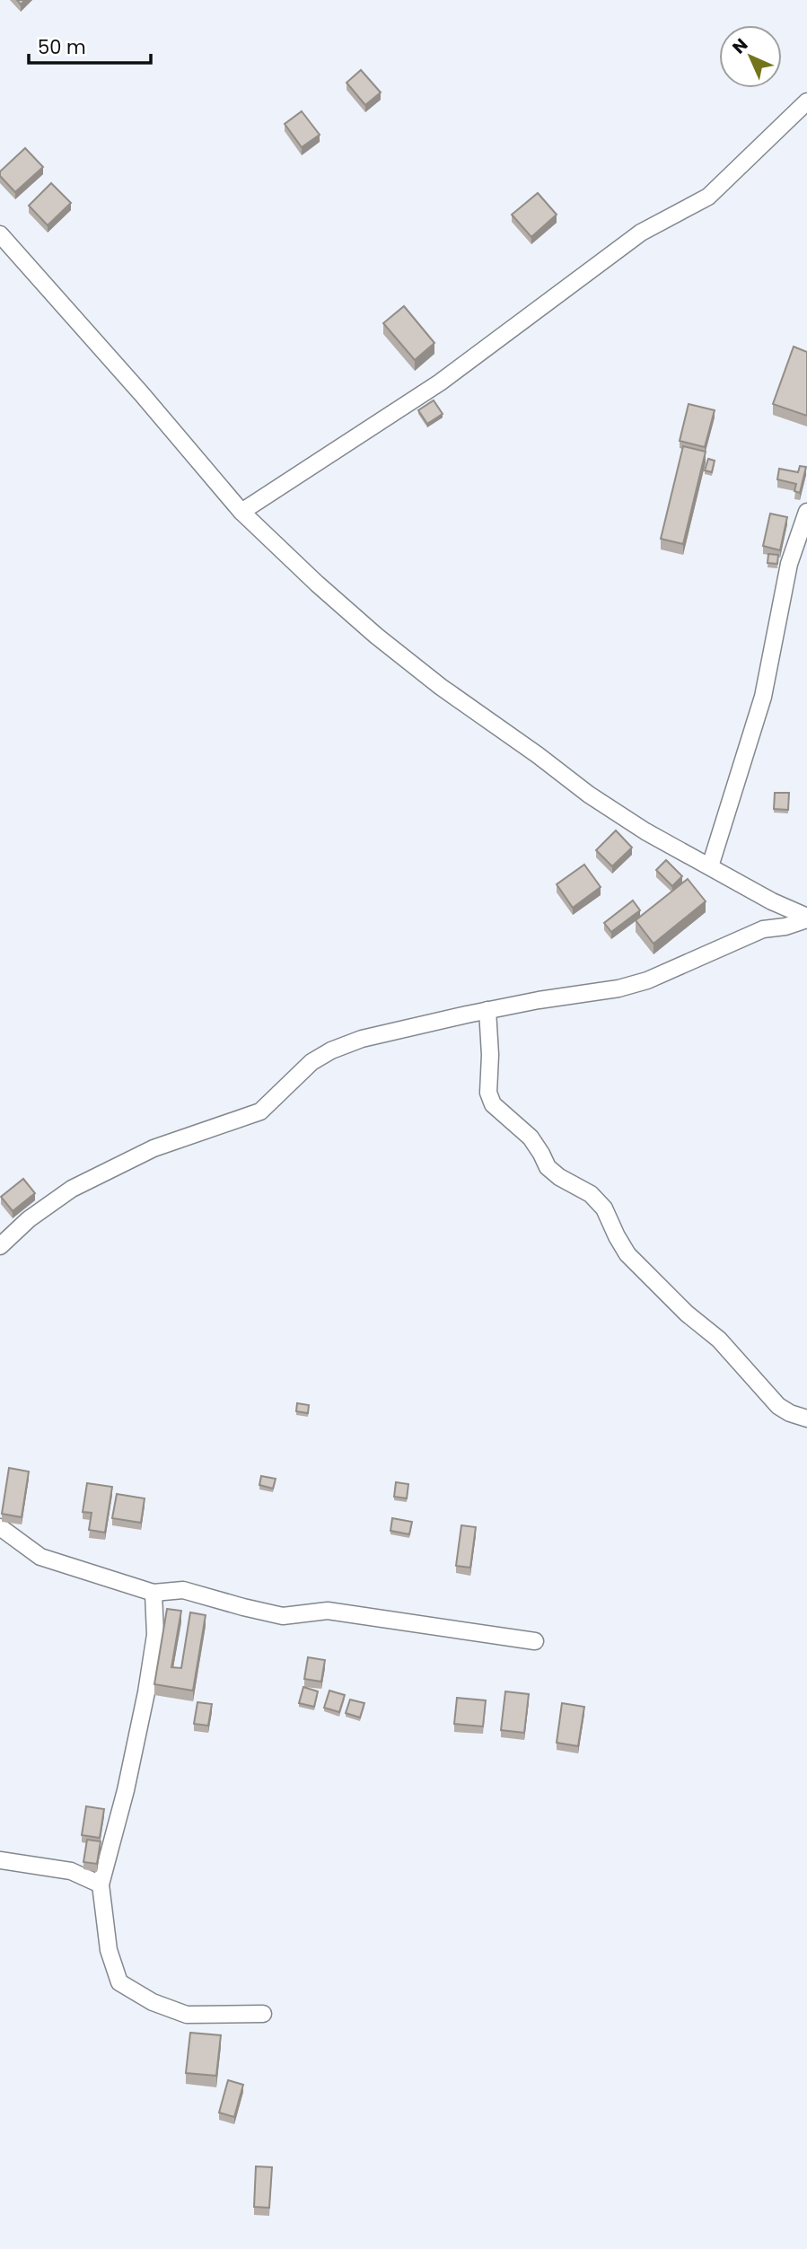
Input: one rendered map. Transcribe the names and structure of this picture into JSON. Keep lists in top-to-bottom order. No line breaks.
{"scale_bar":"50 m","north":"top left"}
